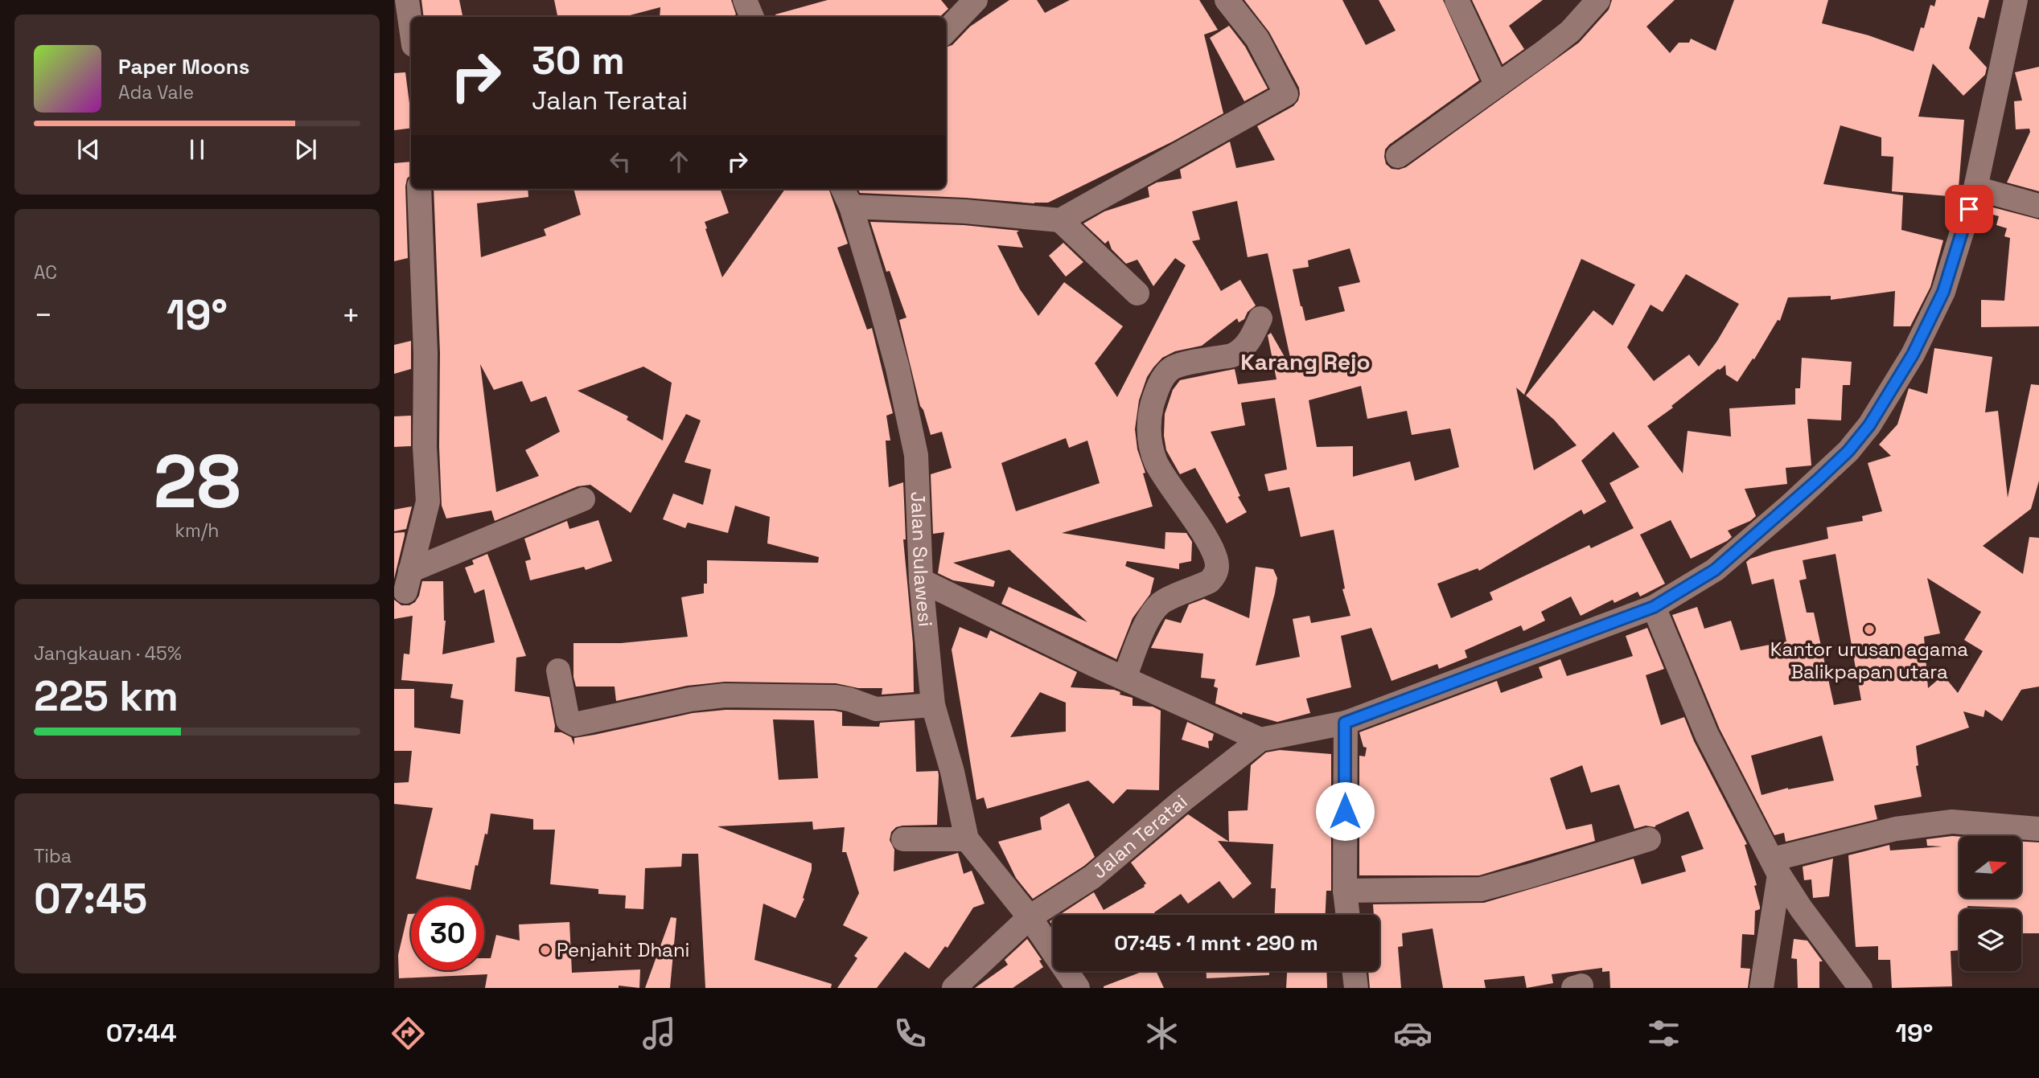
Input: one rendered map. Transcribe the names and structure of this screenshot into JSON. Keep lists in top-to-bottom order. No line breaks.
{"streets":{"street":["Jalan Sulawesi","Jalan Teratai"]},"crossings":[["Jalan Sulawesi","Jalan Teratai"]],"districts":["Karang Rejo"],"places":["Kantor urusan agama Balikpapan utara","Penjahit Dhani"],"north":"right","page":{"turn":["30 m","Jalan Teratai"],"song":["Paper Moons","Ada Vale"],"tile":["AC",["28","km/h"],["Jangkauan · 45%","225 km"],["Tiba","07:45"]],"heat":["−","19°","+"],"limit":"30","trip":"07:45 · 1 mnt · 290 m","tabs":["07:44","19°"]}}
